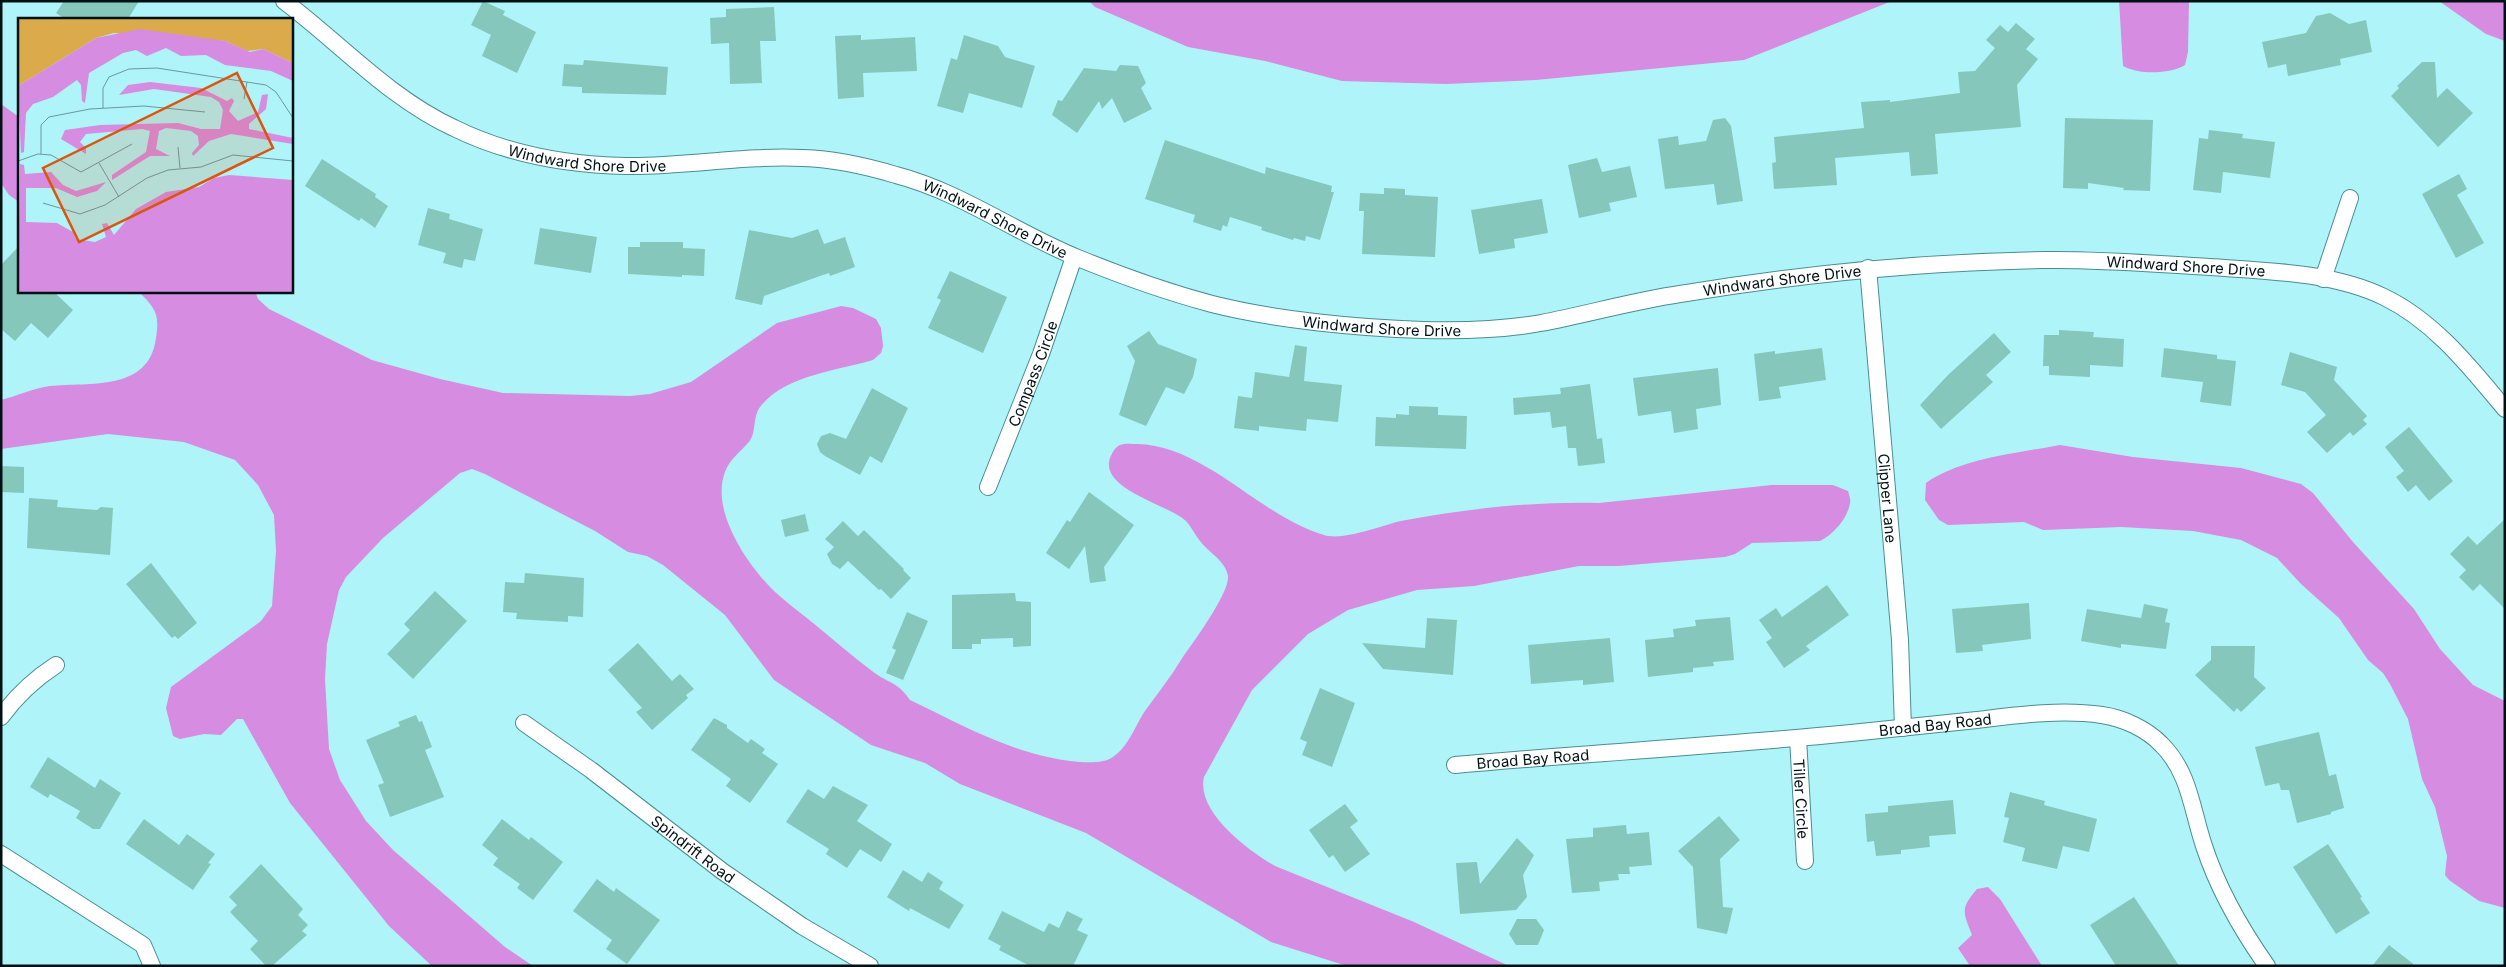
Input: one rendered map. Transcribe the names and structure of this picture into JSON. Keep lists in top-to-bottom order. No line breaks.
{"streets":{"street":["Windward Shore Drive","Compass Circle","Clipper Lane","Broad Bay Road","Tiller Circle","Spindrift Road"]},"crossings":[["Windward Shore Drive","Compass Circle"],["Windward Shore Drive","Clipper Lane"],["Clipper Lane","Broad Bay Road"],["Broad Bay Road","Tiller Circle"]]}
